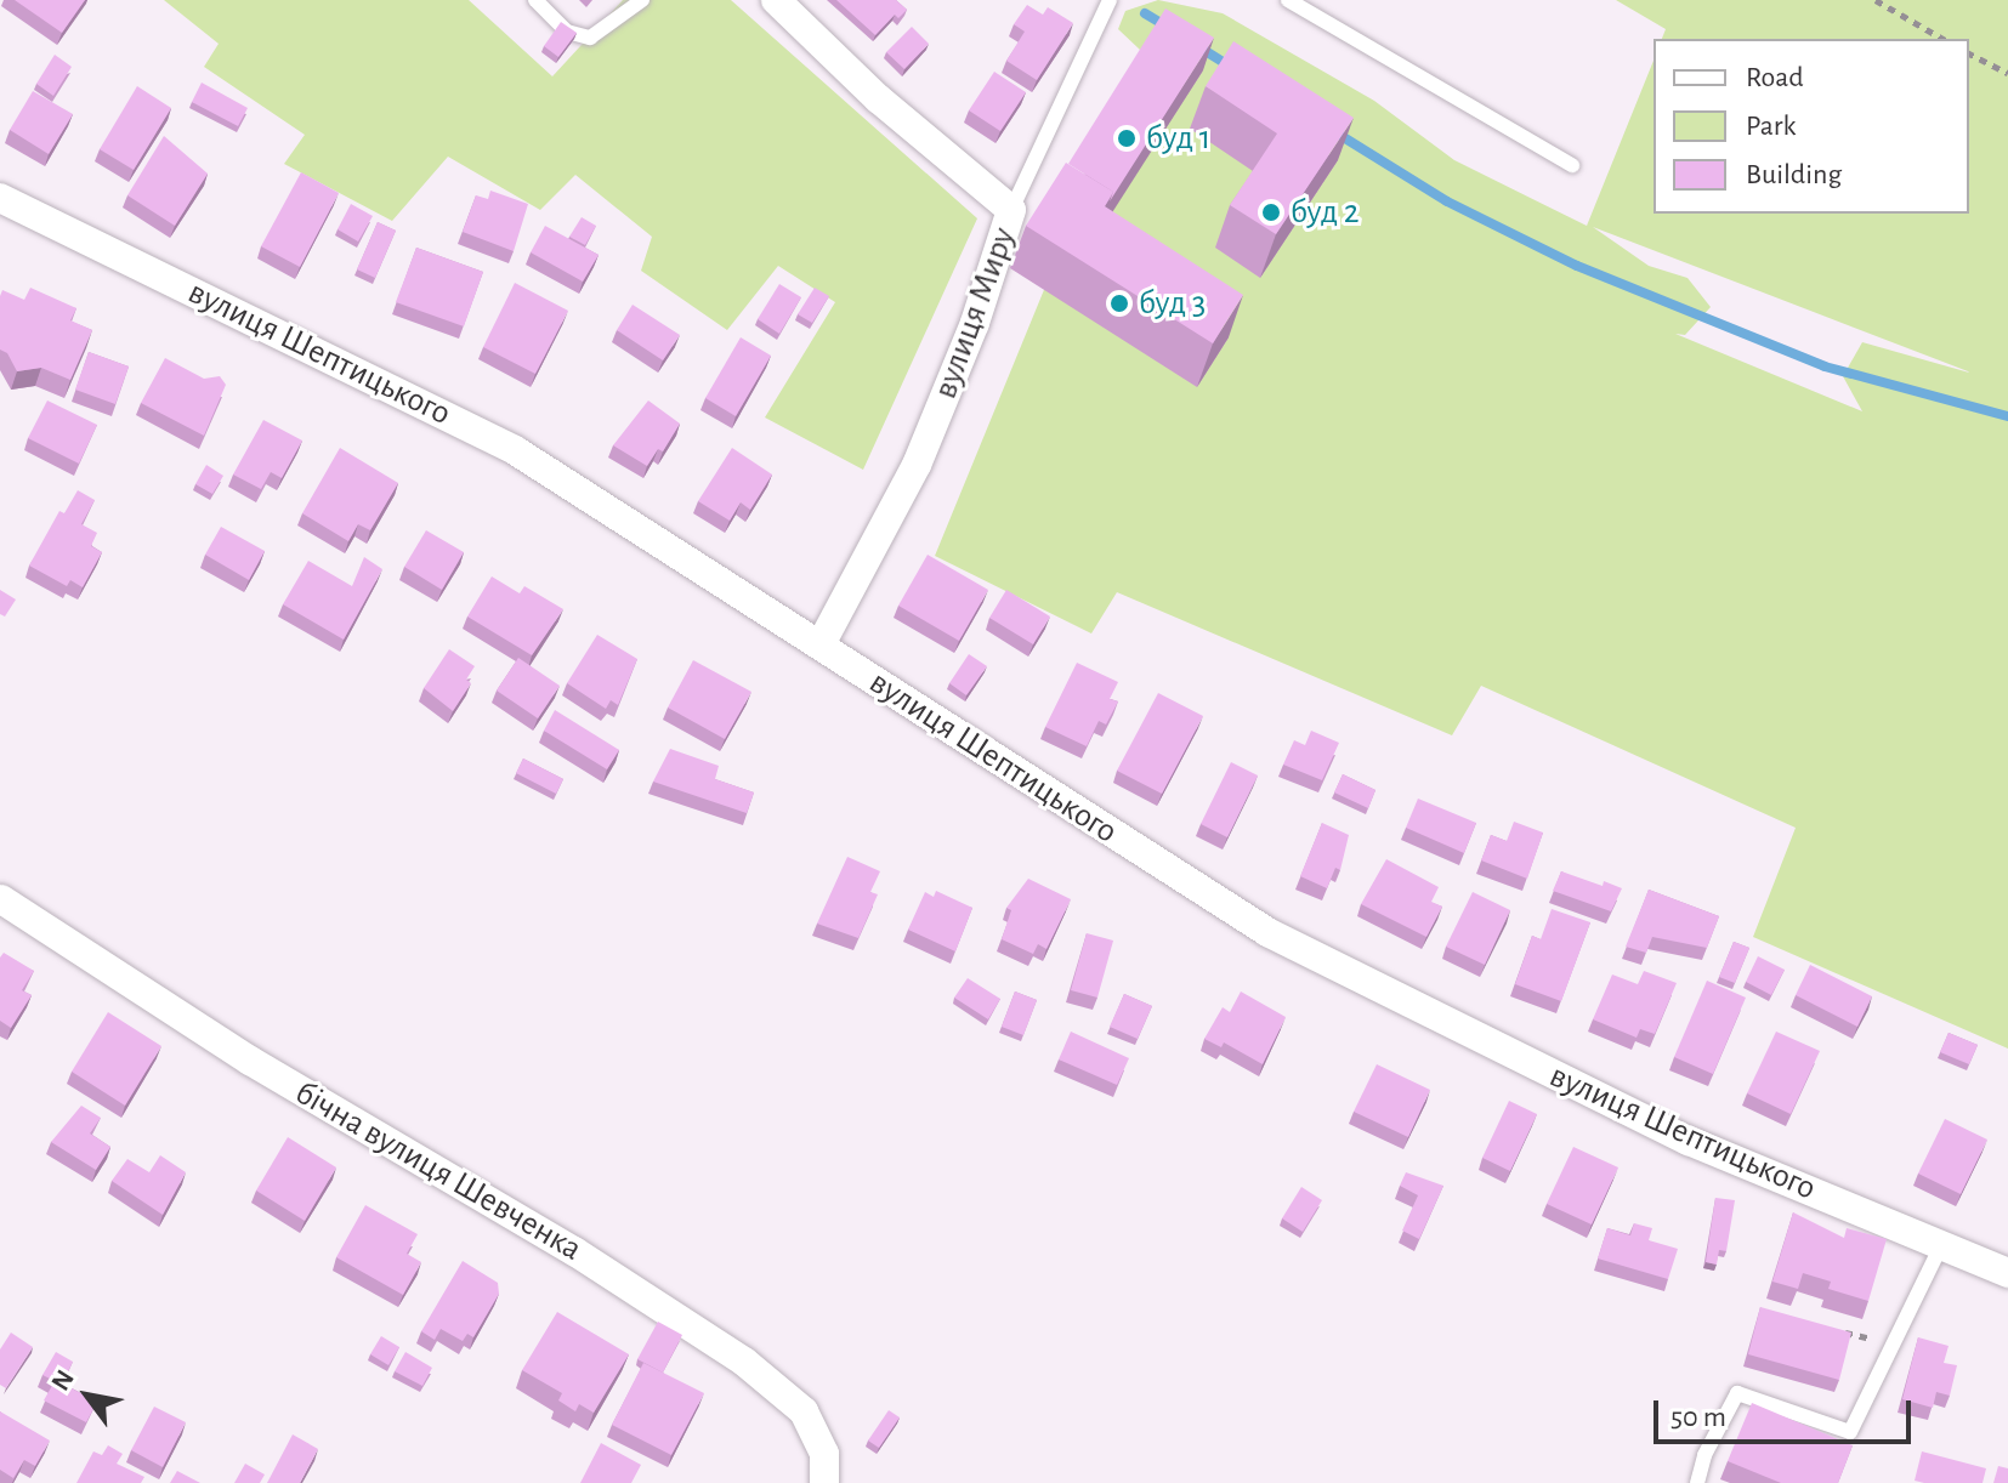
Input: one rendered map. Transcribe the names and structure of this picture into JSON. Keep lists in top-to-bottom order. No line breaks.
{"streets":{"street":["вулиця Миру","вулиця Шептицького","бічна вулиця Шевченка"]},"crossings":[["вулиця Миру","вулиця Шептицького"]],"places":["буд 1","буд 2","буд 3"],"legend":["Road","Park","Building"],"scale_bar":"50 m","north":"top left"}
